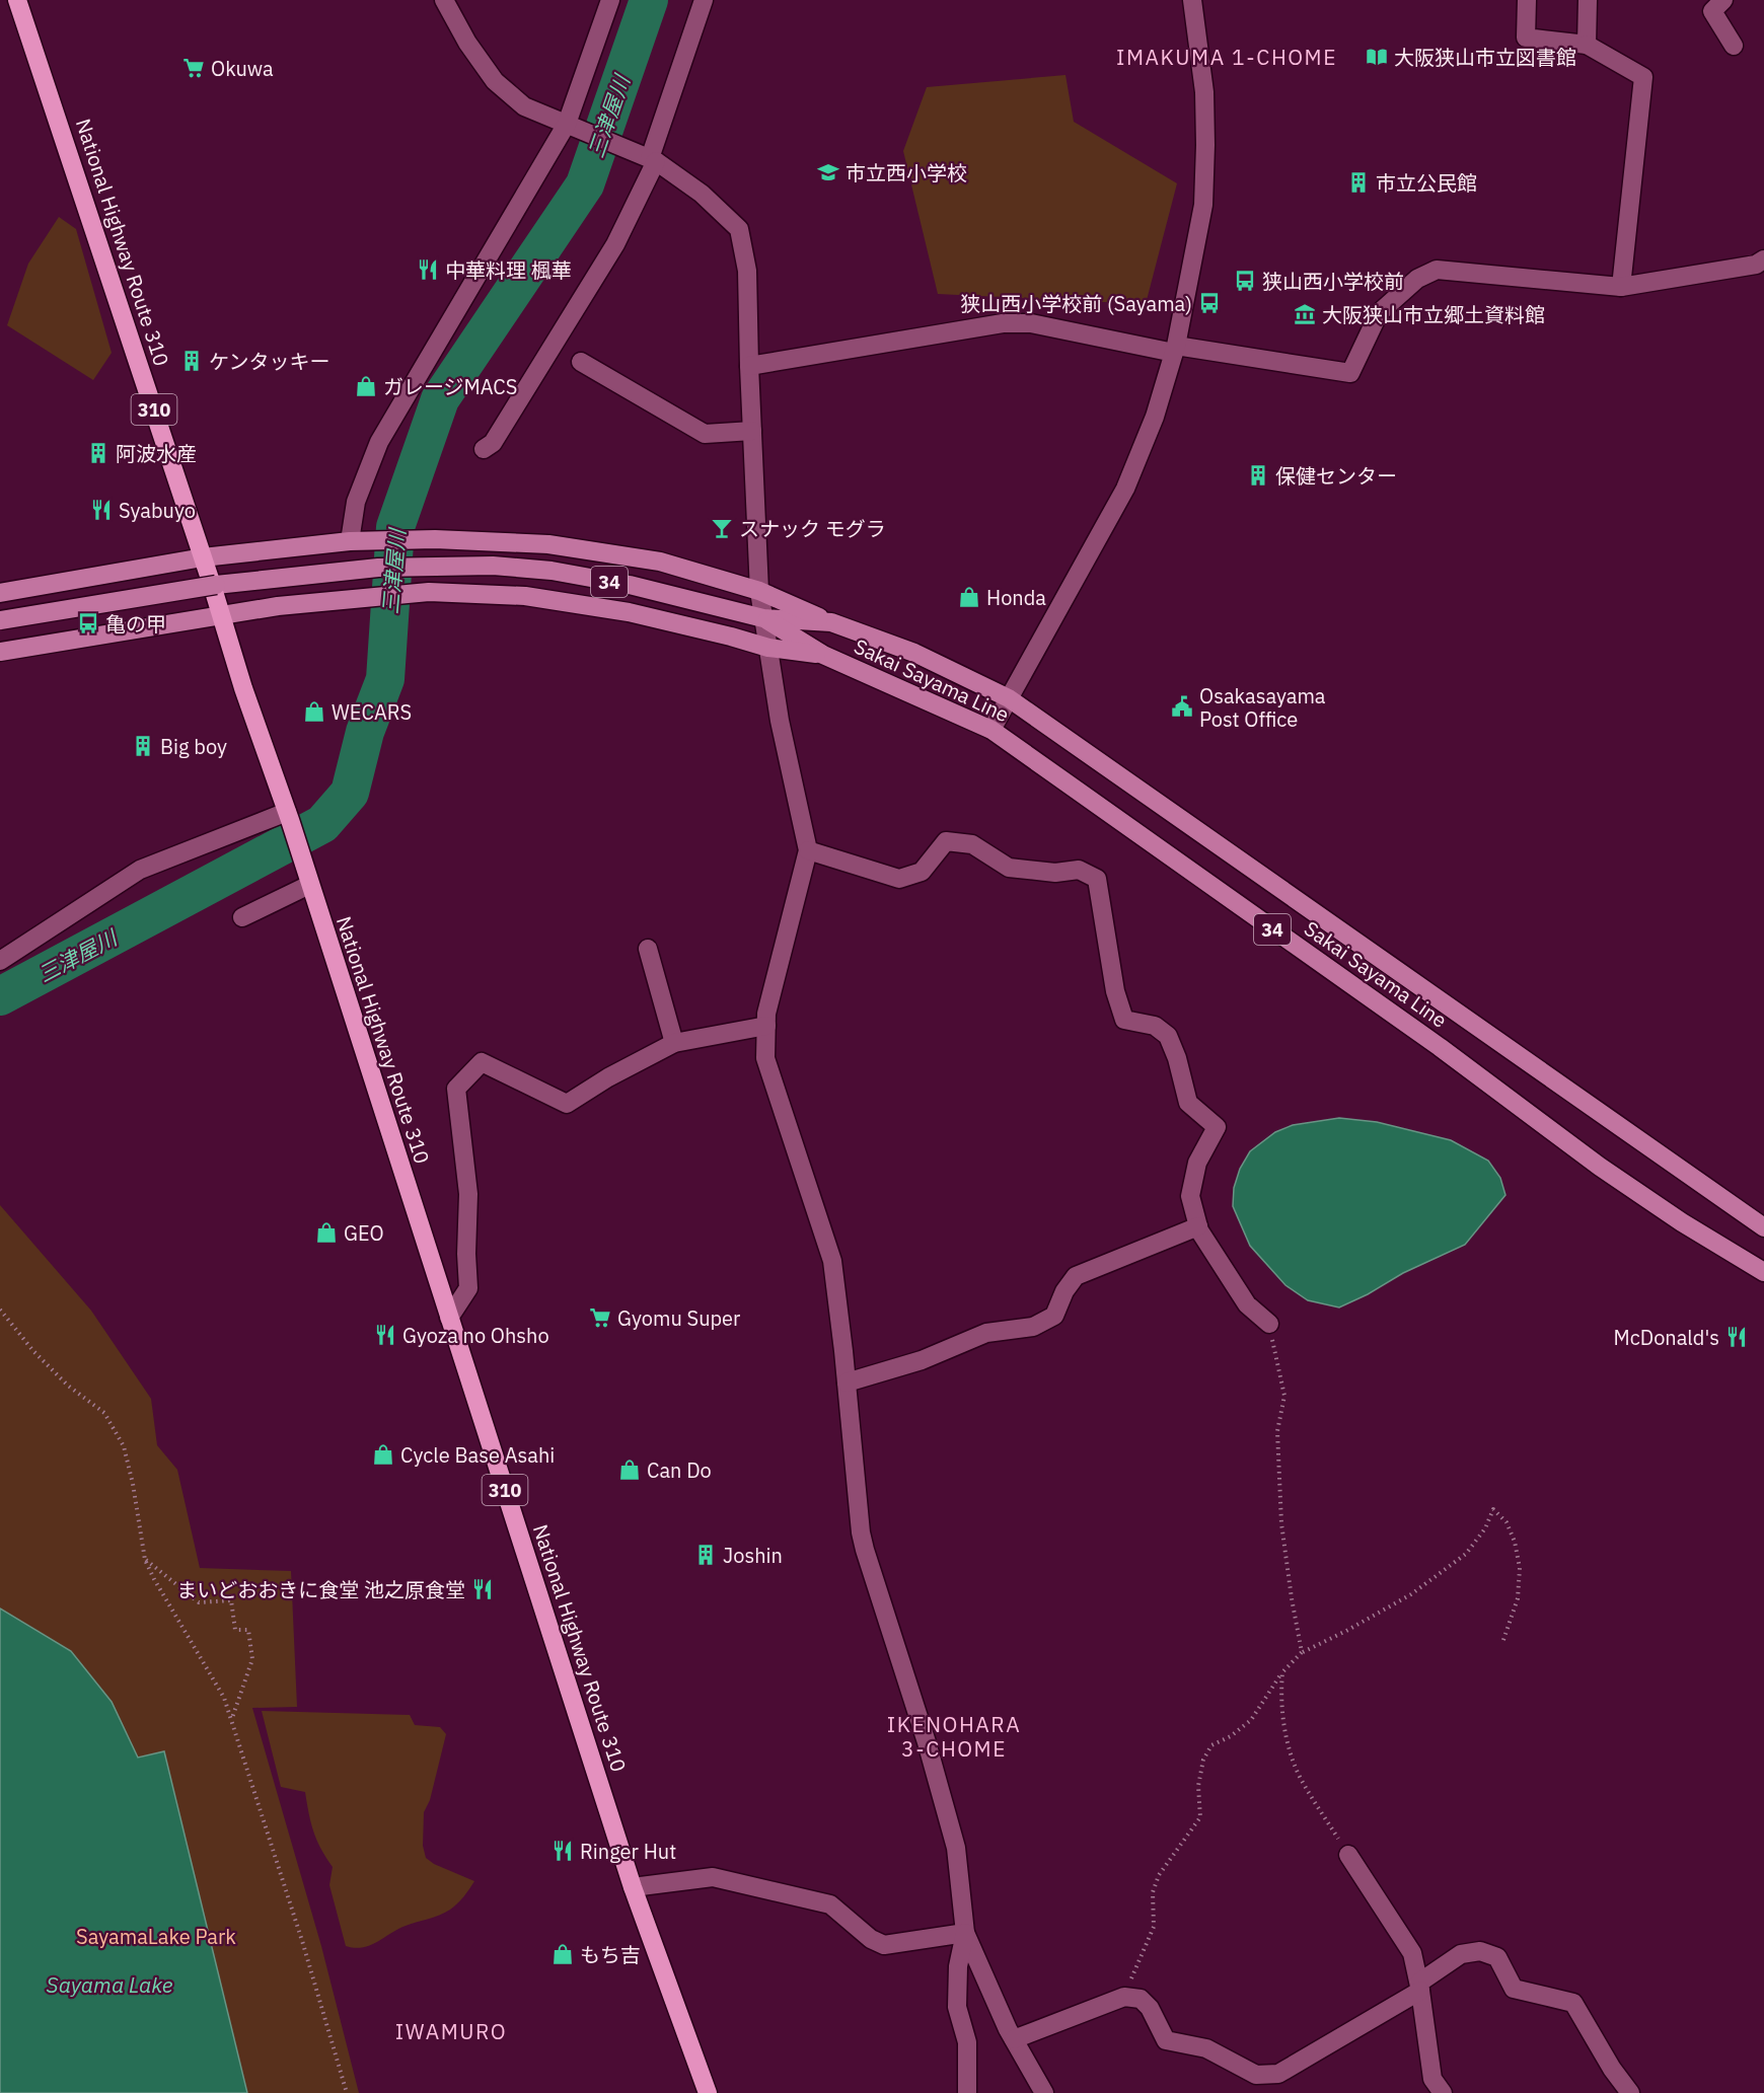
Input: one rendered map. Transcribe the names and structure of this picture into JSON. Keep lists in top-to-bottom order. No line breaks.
{"streets":{"highway":["National Highway Route 310","310"],"main road":["34","Sakai Sayama Line"]},"districts":["IMAKUMA 1-CHOME","IKENOHARA 3-CHOME","IWAMURO"],"water":["三津屋川","Sayama Lake"],"parks":["SayamaLake Park"],"places":{"library":["大阪狭山市立図書館"],"supermarket":["Okuwa","Gyomu Super"],"school or university":["市立西小学校"],"building":["市立公民館","ケンタッキー","阿波水産","保健センター","Big boy","Joshin"],"restaurant":["中華料理 楓華","Syabuyo","Gyoza no Ohsho","McDonald's","まいどおおきに食堂 池之原食堂","Ringer Hut"],"bus stop":["狭山西小学校前","狭山西小学校前 (Sayama)","亀の甲"],"museum":["大阪狭山市立郷土資料館"],"shop":["ガレージMACS","Honda","WECARS","GEO","Cycle Base Asahi","Can Do","もち吉"],"bar":["スナック モグラ"],"public building":["Osakasayama Post Office"]}}
